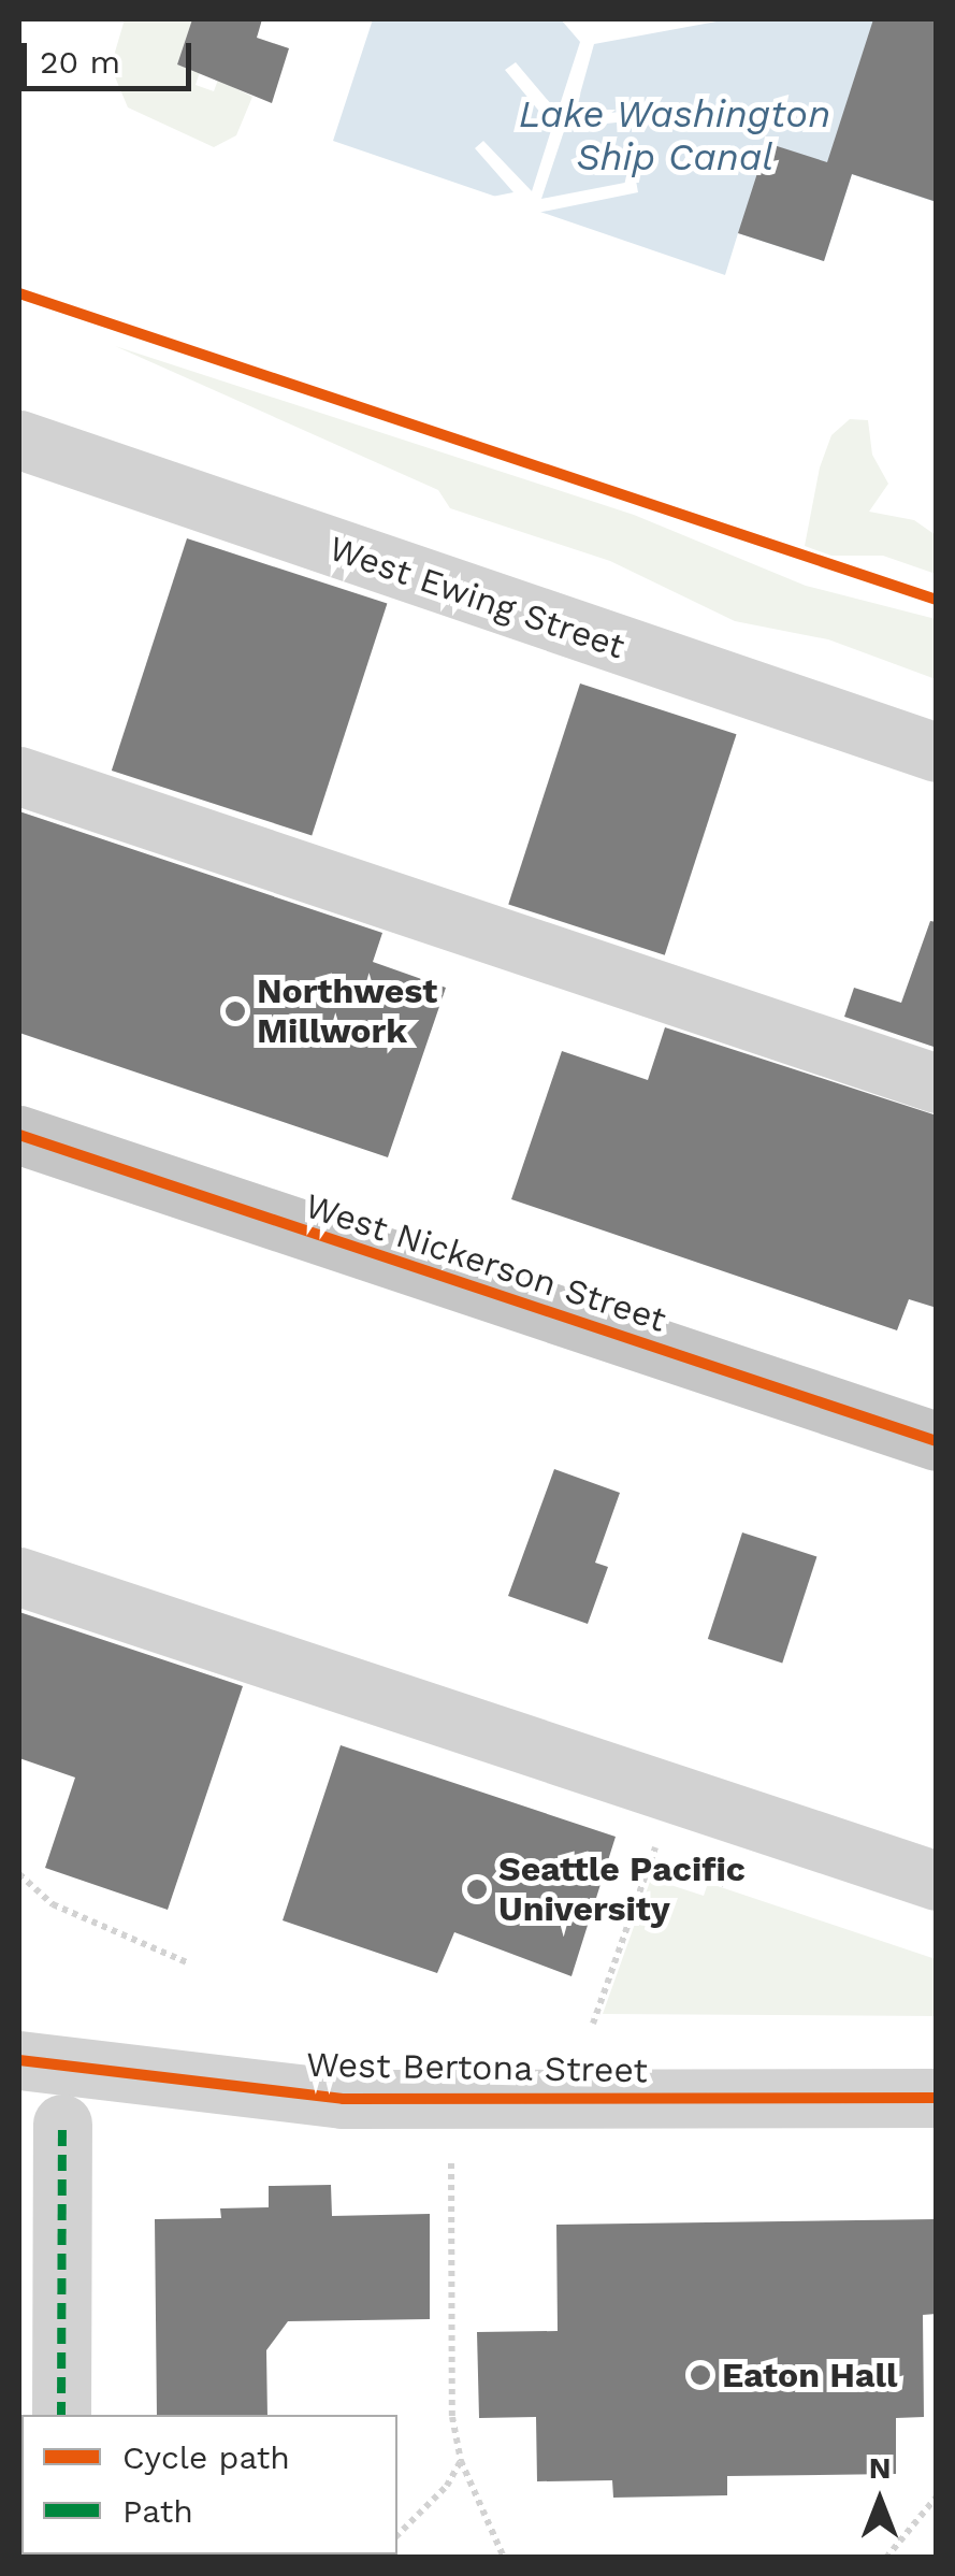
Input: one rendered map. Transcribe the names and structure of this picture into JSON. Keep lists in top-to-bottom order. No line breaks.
{"streets":{"main road":["West Nickerson Street"],"street":["West Ewing Street","West Bertona Street"]},"water":["Lake Washington Ship Canal"],"places":["Northwest Millwork","Seattle Pacific University","Eaton Hall"],"legend":["Cycle path","Path"],"scale_bar":"20 m","north":"top"}
